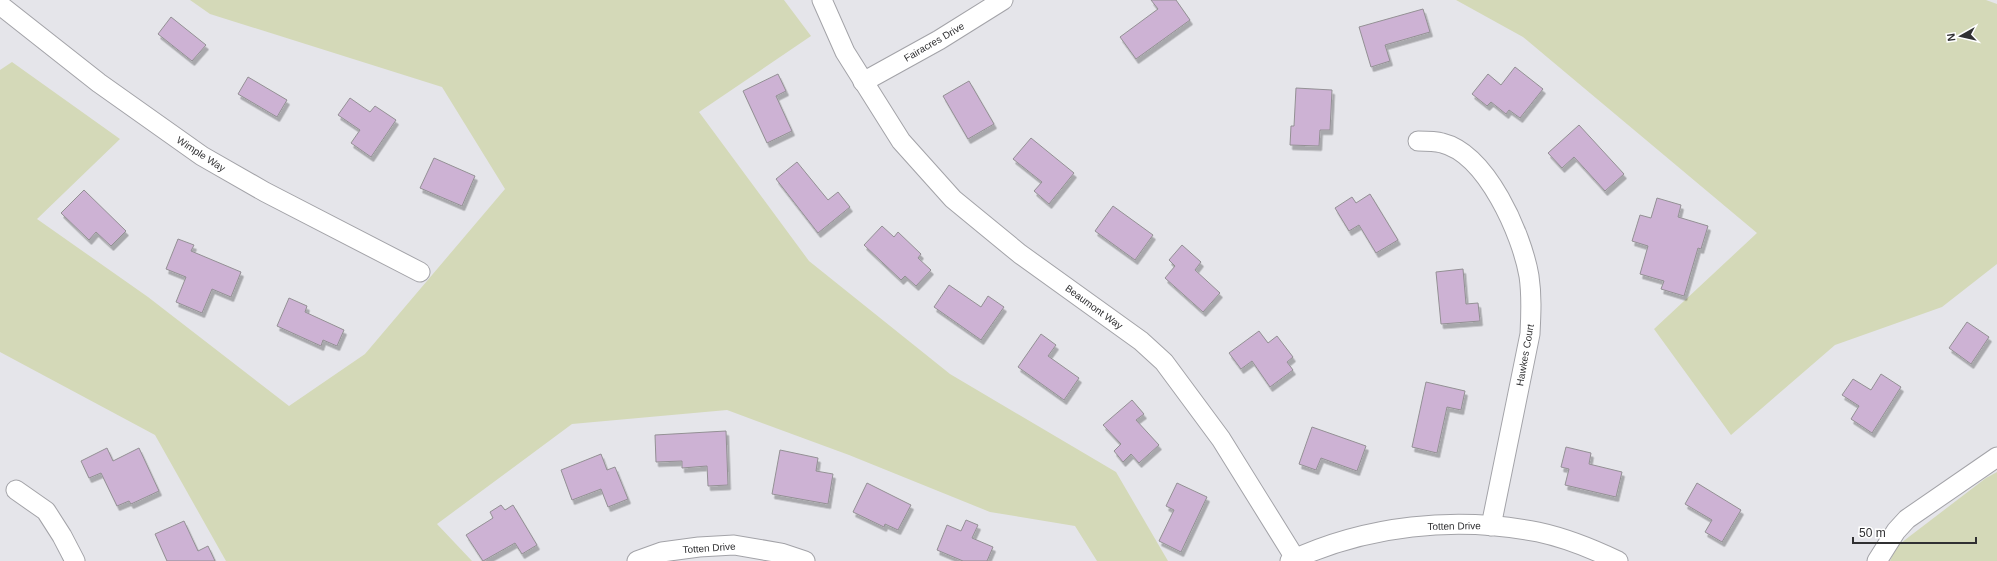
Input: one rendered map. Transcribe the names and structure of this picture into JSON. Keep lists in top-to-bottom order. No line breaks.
{"streets":{"street":["Fairacres Drive","Wimple Way","Beaumont Way","Hawkes Court","Totten Drive"]},"crossings":[["Fairacres Drive","Beaumont Way"],["Beaumont Way","Totten Drive"],["Hawkes Court","Totten Drive"]],"scale_bar":"50 m","north":"left"}
